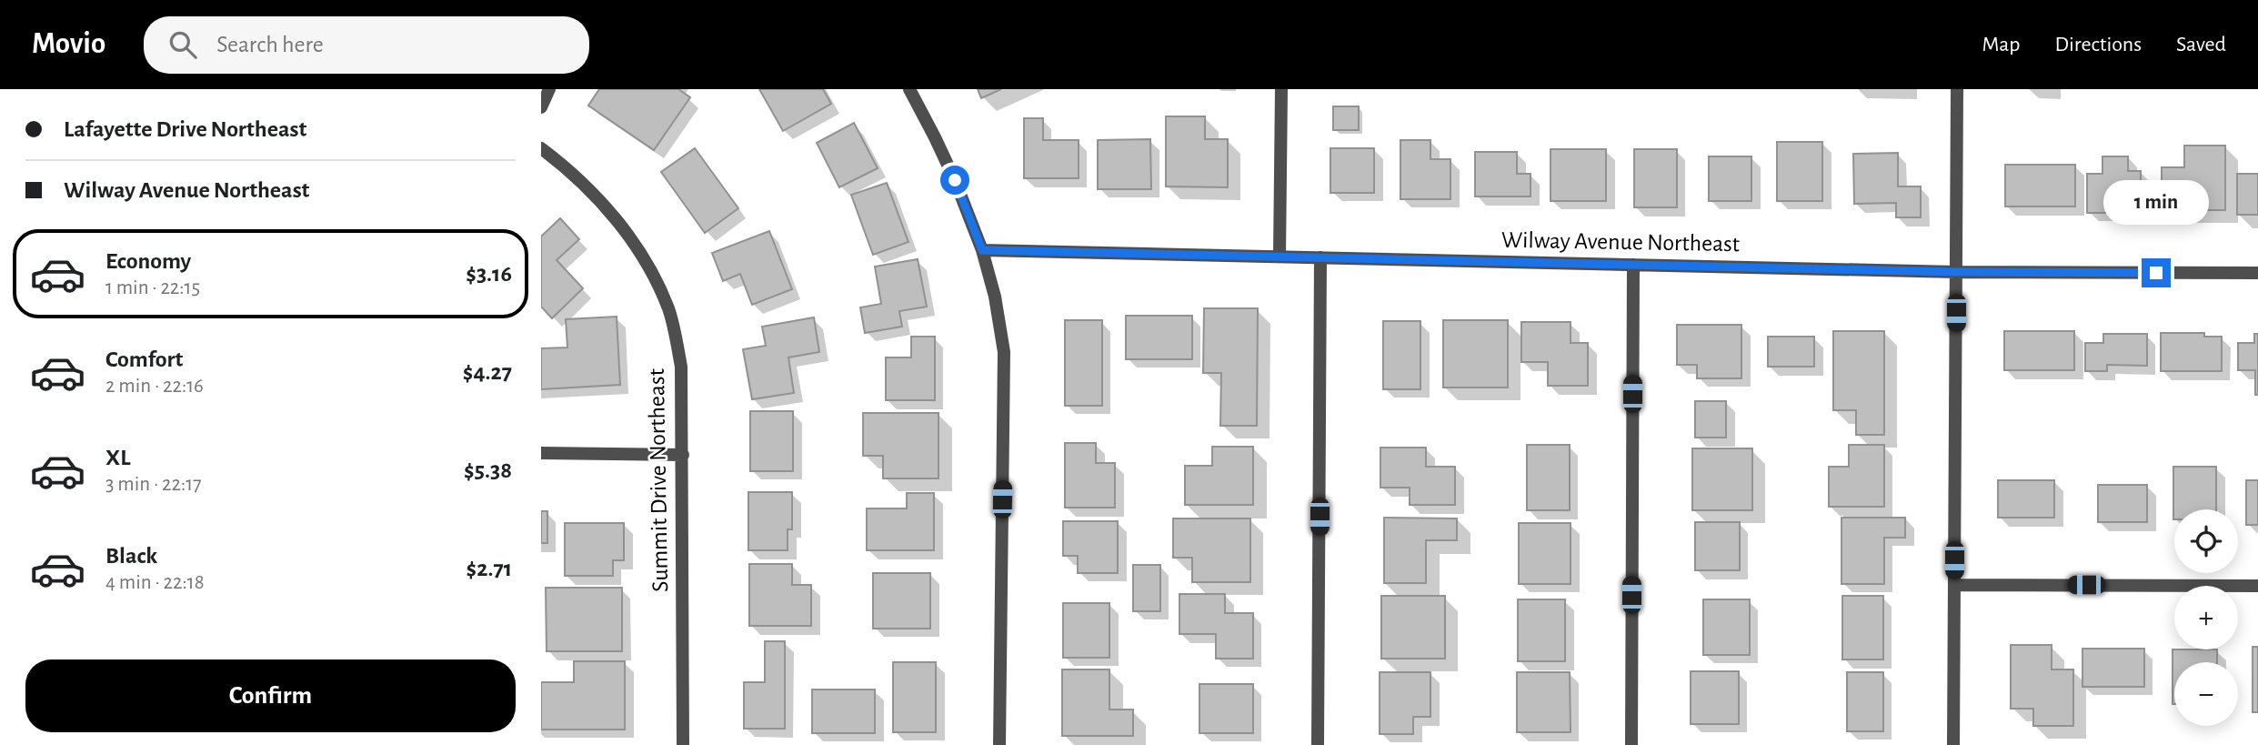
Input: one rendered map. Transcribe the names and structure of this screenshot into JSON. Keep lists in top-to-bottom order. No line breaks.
{"streets":{"street":["Wilway Avenue Northeast","Summit Drive Northeast"]},"page":{"header":"Movio","search":"Search here","nav":["Map","Directions","Saved"],"banner":["Lafayette Drive Northeast","Wilway Avenue Northeast"],"bubble":"1 min","list":[{"name":"Economy","note":"1 min · 22:15","value":"$3.16"},{"name":"Comfort","note":"2 min · 22:16","value":"$4.27"},{"name":"XL","note":"3 min · 22:17","value":"$5.38"},{"name":"Black","note":"4 min · 22:18","value":"$2.71"}],"map_buttons":["+","−"],"buttons":"Confirm"}}
